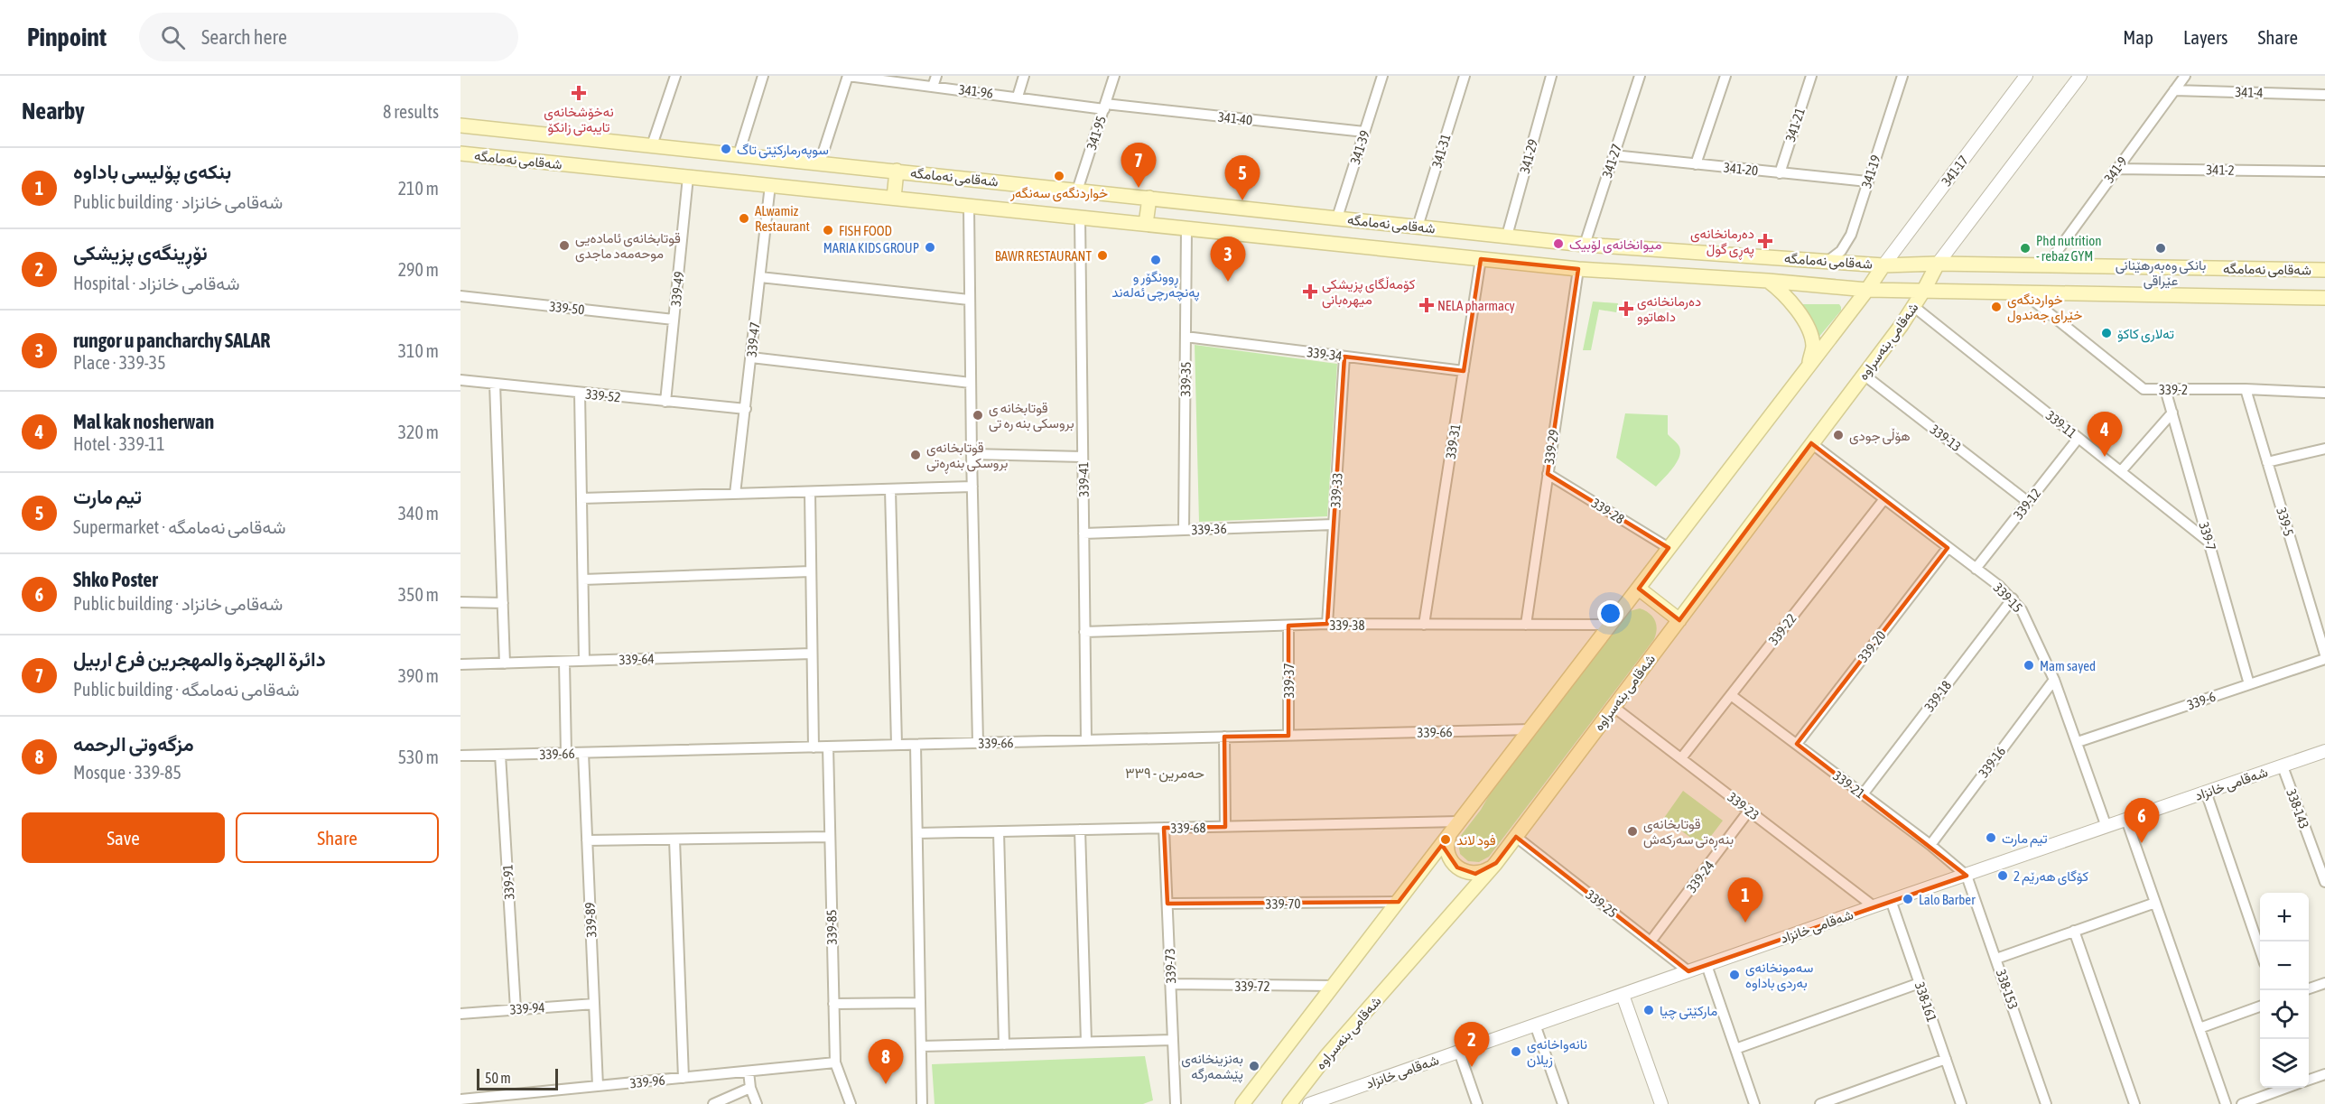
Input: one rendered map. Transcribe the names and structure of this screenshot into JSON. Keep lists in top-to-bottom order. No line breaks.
{"streets":{"main road":["شەقامی نەمامگە","شەقامی بنەسراوە"],"street":["341-96","341-4","341-40","341-21","341-95","341-39","341-31","341-29","341-27","341-20","341-9","341-2","341-17","341-19","339-49","339-50","339-47","339-34","339-35","339-2","339-52","339-11","339-13","339-31","339-29","339-41","339-33","339-12","339-28","339-5","339-36","339-7","339-15","339-38","339-22","339-20","339-64","339-37","339-18","339-6","339-66","339-16","شەقامی خانزاد","339-21","339-23","338-143","339-68","339-24","339-91","339-70","339-25","339-89","339-85","339-73","339-72","338-153","338-161","339-94","339-96"]},"crossings":[["341-96","341-40"],["341-96","341-95"],["341-4","341-9"],["341-40","341-95"],["341-40","341-39"],["341-21","341-20"],["341-95","شەقامی نەمامگە"],["341-39","شەقامی نەمامگە"],["341-31","شەقامی نەمامگە"],["341-29","شەقامی نەمامگە"],["شەقامی نەمامگە","341-27"],["شەقامی نەمامگە","341-9"],["شەقامی نەمامگە","341-17"],["شەقامی نەمامگە","341-19"],["شەقامی نەمامگە","339-49"],["شەقامی نەمامگە","339-47"],["شەقامی نەمامگە","شەقامی بنەسراوە"],["شەقامی نەمامگە","339-35"],["شەقامی نەمامگە","339-2"],["شەقامی نەمامگە","339-31"],["شەقامی نەمامگە","339-29"],["شەقامی نەمامگە","339-41"],["341-27","341-20"],["341-20","341-19"],["341-9","341-2"],["339-49","339-50"],["339-49","339-52"],["339-47","339-52"],["شەقامی بنەسراوە","339-11"],["شەقامی بنەسراوە","339-13"],["شەقامی بنەسراوە","339-15"],["شەقامی بنەسراوە","339-23"],["شەقامی بنەسراوە","339-25"],["339-34","339-35"],["339-34","339-31"],["339-34","339-33"],["339-35","339-36"],["339-2","339-5"],["339-2","339-7"],["339-11","339-12"],["339-11","339-7"],["339-13","339-12"],["339-31","339-38"],["339-29","339-28"],["339-29","339-38"],["339-41","339-36"],["339-41","339-38"],["339-41","339-66"],["339-33","339-36"],["339-33","339-38"],["339-12","339-15"],["339-7","339-6"],["339-15","339-22"],["339-15","339-20"],["339-15","339-18"],["339-15","339-6"],["339-15","339-16"],["339-15","شەقامی خانزاد"],["339-38","339-37"],["339-22","339-21"],["339-22","339-23"],["339-20","339-21"],["339-37","339-66"],["339-18","339-21"],["339-66","339-91"],["339-66","339-89"],["339-66","339-85"],["339-16","339-21"],["شەقامی خانزاد","339-21"],["شەقامی خانزاد","339-23"],["شەقامی خانزاد","338-143"],["شەقامی خانزاد","339-25"],["شەقامی خانزاد","338-153"],["شەقامی خانزاد","338-161"],["339-21","338-153"],["339-23","339-24"],["339-68","339-73"],["339-24","339-25"],["339-91","339-94"],["339-70","339-73"],["339-89","339-94"],["339-89","339-96"],["339-85","339-96"],["339-73","339-72"]],"districts":["حەمرین - ٣٣٩"],"places":{"health":["نەخۆشخانەی تایبەتی زانکۆ","دەرمانخانەی پەڕی گوڵ","کۆمەڵگای پزیشکی میهرەبانی","NELA pharmacy","دەرمانخانەی داهاتوو"],"other":["سوپەرمارکێتی تاگ","خواردنگەی سەنگەر","ALwamiz Restaurant","FISH FOOD","میوانخانەی لۆبیک","قوتابخانەی ئامادەیی موحەمەد ماجدی","MARIA KIDS GROUP","Phd nutrition - rebaz GYM","بانکی وەبەرهێنانی عێراقی","BAWR RESTAURANT","ڕوونگۆڕ و پەنچەرچی ئەلەند","خواردنگەی خێرای جەندول","تەلاری کاکۆ","قوتابخانه ى بروسكى بنه ره تى","هۆڵی جودی","قوتابخانەی بروسکی بنەڕەتی","Mam sayed","قوتابخانەی بنەڕەتی سەرکەش","تيم مارت","فود لاند","کۆگای هەرێم 2","Lalo Barber","سەمونخانەی بەردی باداوە","مارکێتی چیا","نانەواخانەی زیلان","به‌نزینخانه‌ی پێشمه‌رگه"]},"scale_bar":"50 m","page":{"header":"Pinpoint","search":"Search here","nav":["Map","Layers","Share"],"heading":["Nearby","8 results"],"pins":["7","5","3","4","6","1","2","8"],"list":[{"mark":"1","name":"بنکەی پۆلیسی باداوە","note":"Public building · شەقامی خانزاد","value":"210 m"},{"mark":"2","name":"نۆڕینگەی پزیشکی","note":"Hospital · شەقامی خانزاد","value":"290 m"},{"mark":"3","name":"rungor u pancharchy SALAR","note":"Place · 339-35","value":"310 m"},{"mark":"4","name":"Mal kak nosherwan","note":"Hotel · 339-11","value":"320 m"},{"mark":"5","name":"تیم مارت","note":"Supermarket · شەقامی نەمامگە","value":"340 m"},{"mark":"6","name":"Shko Poster","note":"Public building · شەقامی خانزاد","value":"350 m"},{"mark":"7","name":"دائرة الهجرة والمهجرين فرع اربيل","note":"Public building · شەقامی نەمامگە","value":"390 m"},{"mark":"8","name":"مزگەوتی الرحمە","note":"Mosque · 339-85","value":"530 m"}],"buttons":["Save","Share"],"map_buttons":["+","−"],"scale":"50 m"}}
